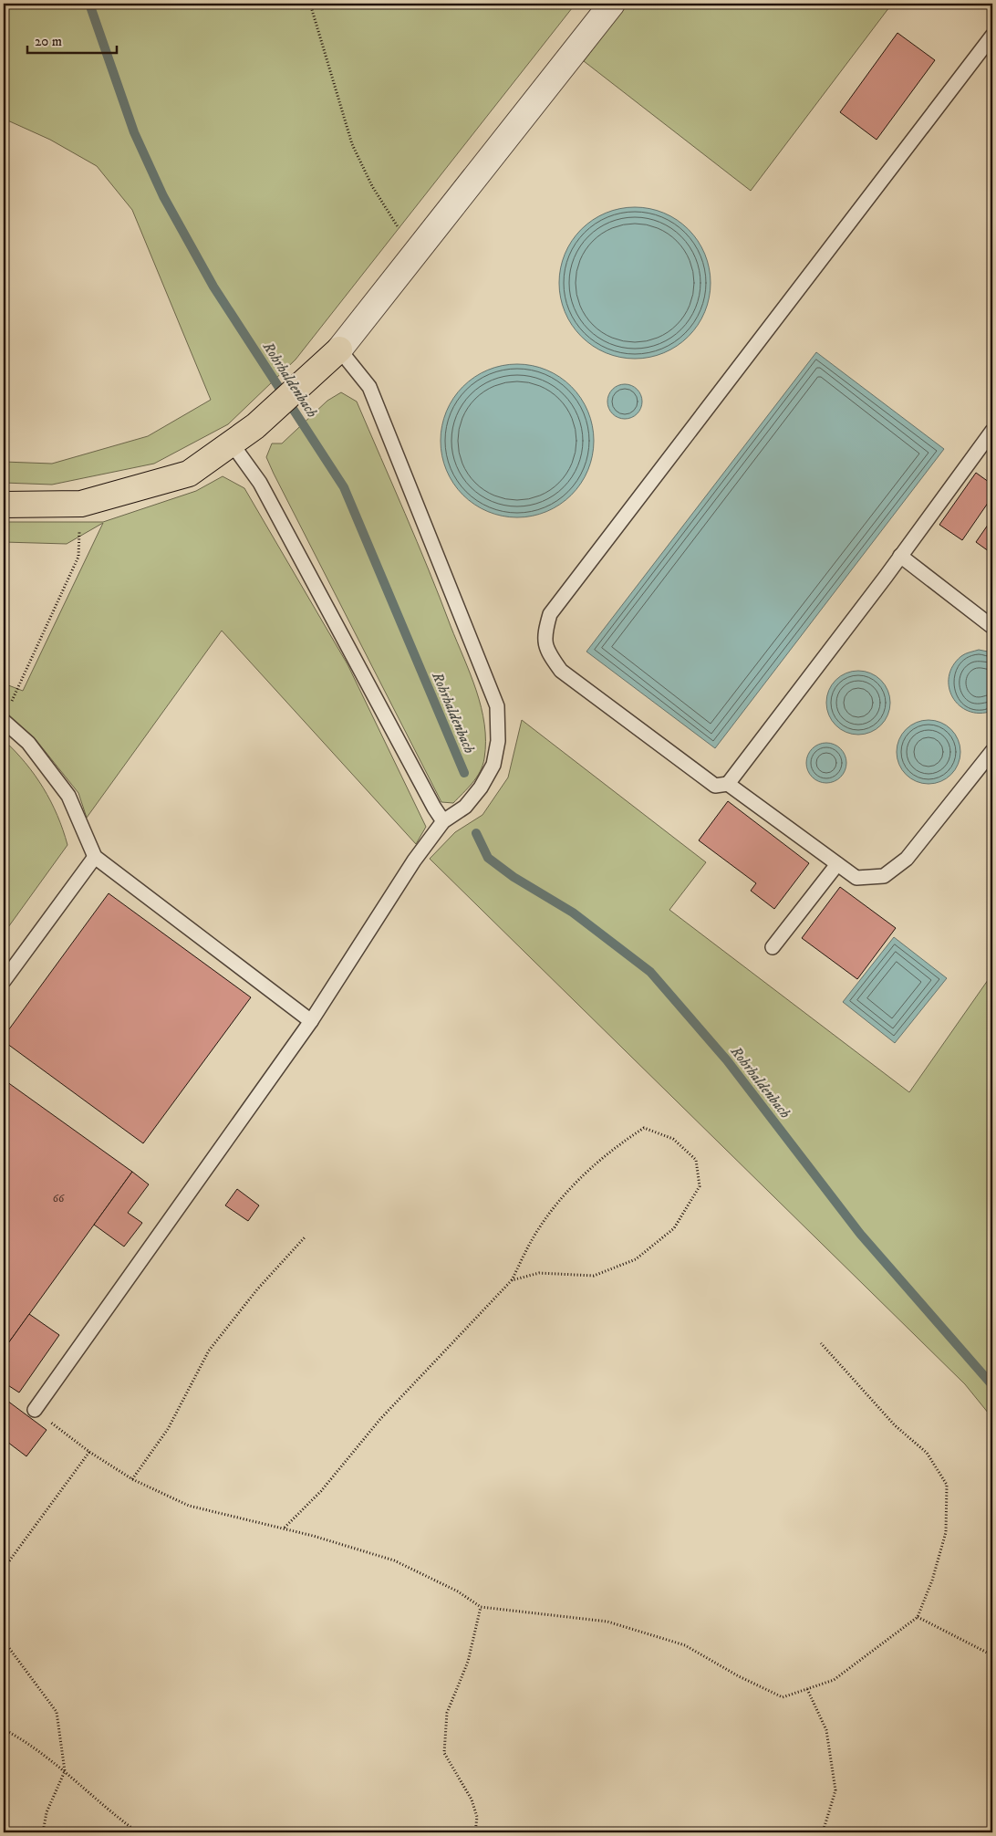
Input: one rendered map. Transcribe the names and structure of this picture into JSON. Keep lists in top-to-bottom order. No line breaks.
{"water":["Rohrhaldenbach"],"house_numbers":["66"],"scale_bar":"20 m"}
